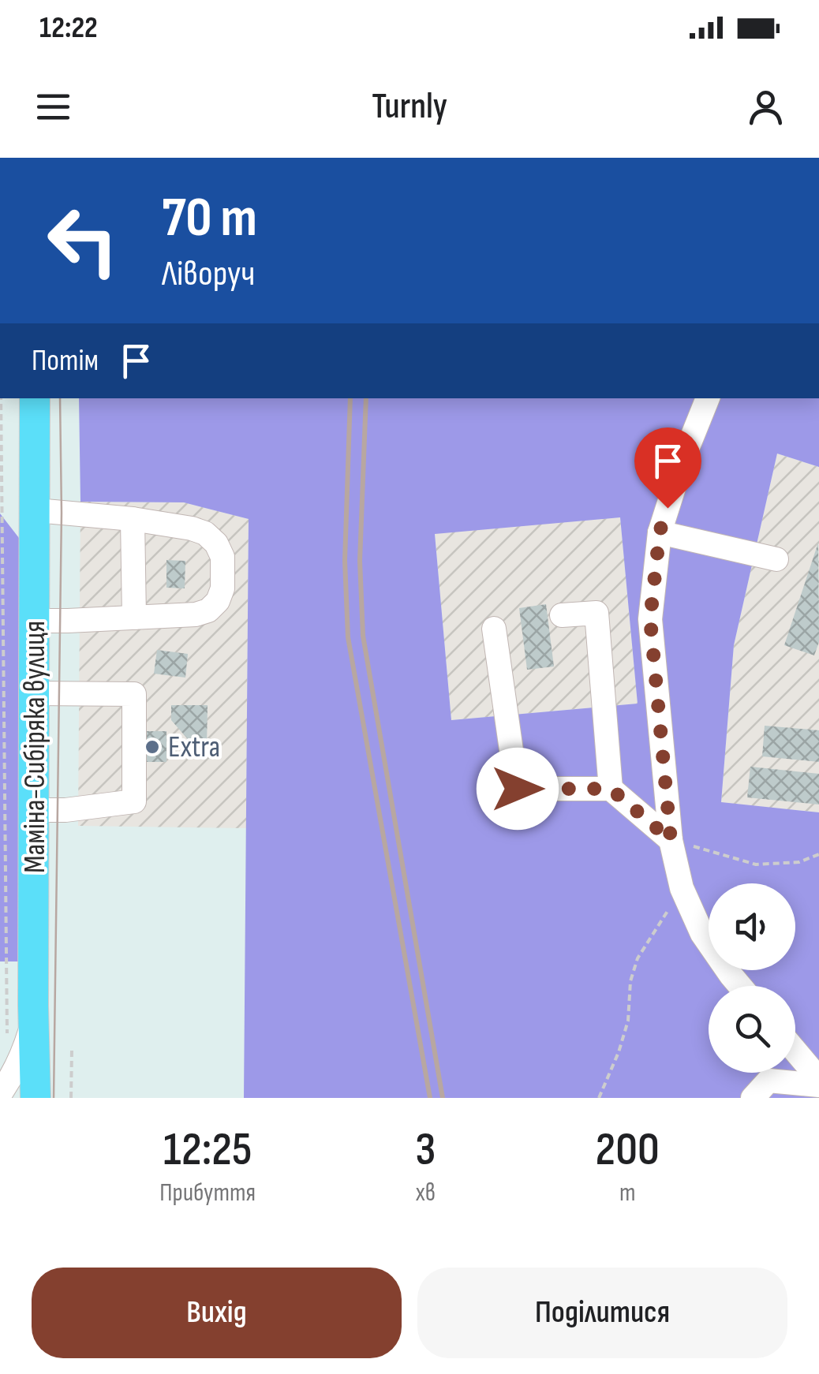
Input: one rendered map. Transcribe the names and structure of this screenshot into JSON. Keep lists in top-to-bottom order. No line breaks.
{"streets":{"main road":["Маміна-Сибіряка вулиця"]},"places":["Extra"],"page":{"status":"12:22","header":"Turnly","turn":["70 m","Ліворуч"],"then":"Потім","eta":["12:25","Прибуття","3","хв","200","m"],"buttons":["Вихід","Поділитися"]}}
